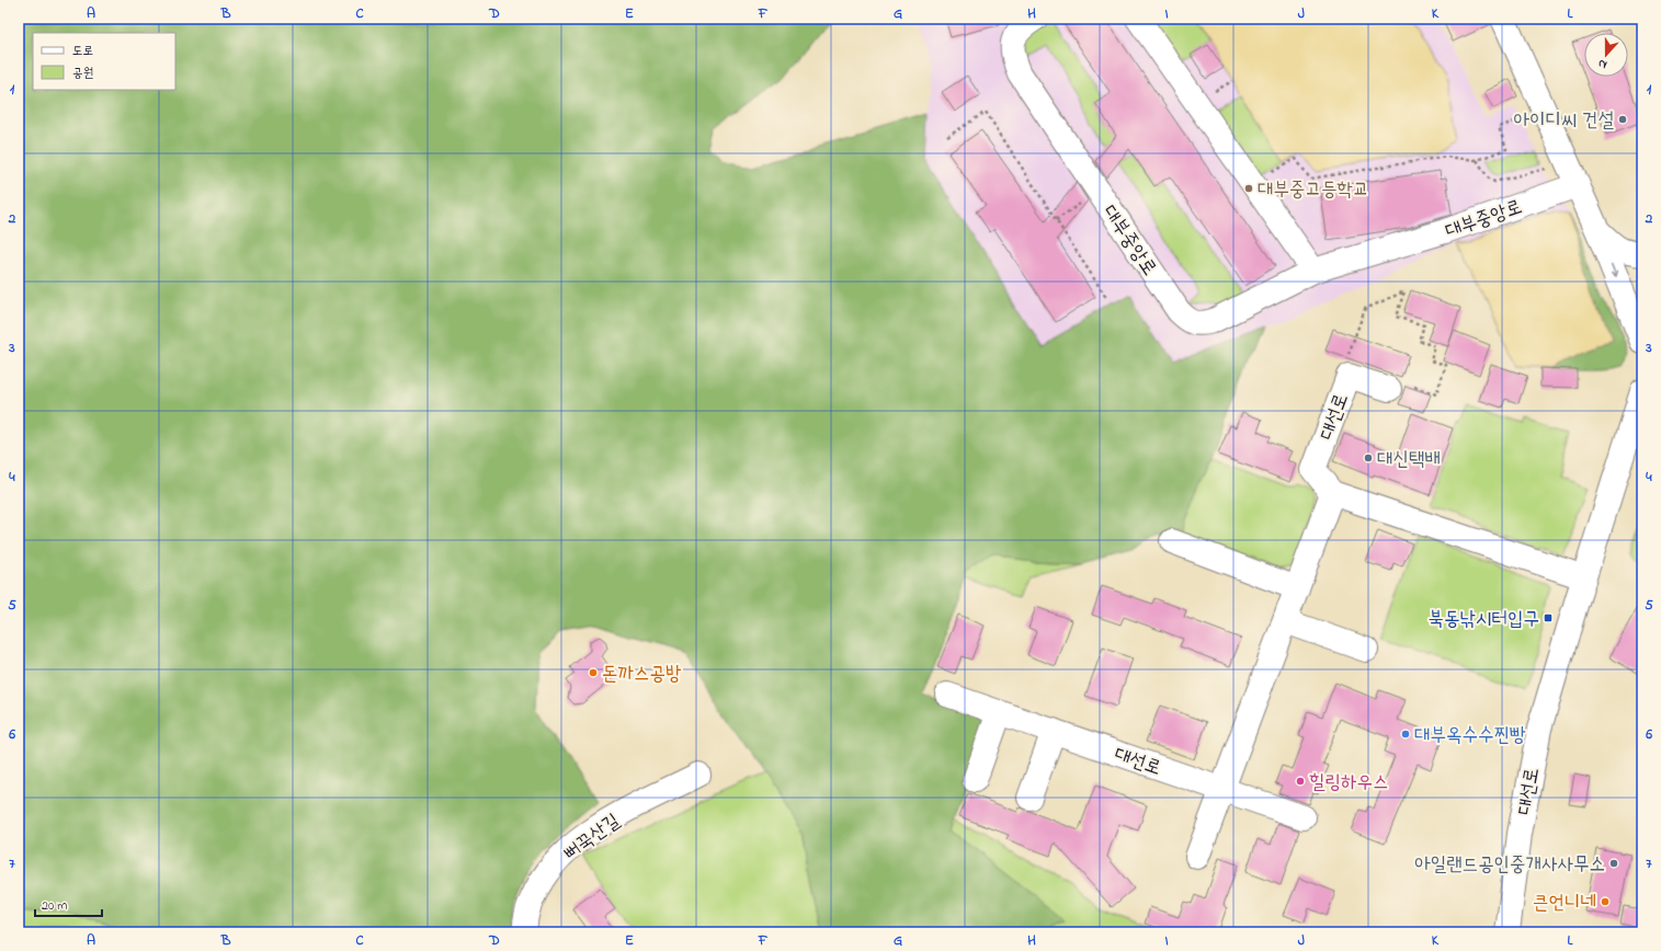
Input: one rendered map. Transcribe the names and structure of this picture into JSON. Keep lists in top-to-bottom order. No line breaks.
{"streets":{"street":["대부중앙로","대선로","뻐꾹산길"]},"places":{"other":["아이디씨 건설","대부중고등학교","대신택배","돈까스공방","대부옥수수찐빵","힐링하우스","아일랜드공인중개사사무소","큰언니네"],"transit":["북동낚시터입구"]},"legend":["도로","공원"],"scale_bar":"20 m","north":"bottom","grid":{"columns":["A","B","C","D","E","F","G","H","I","J","K","L"],"rows":["1","2","3","4","5","6","7"]}}
